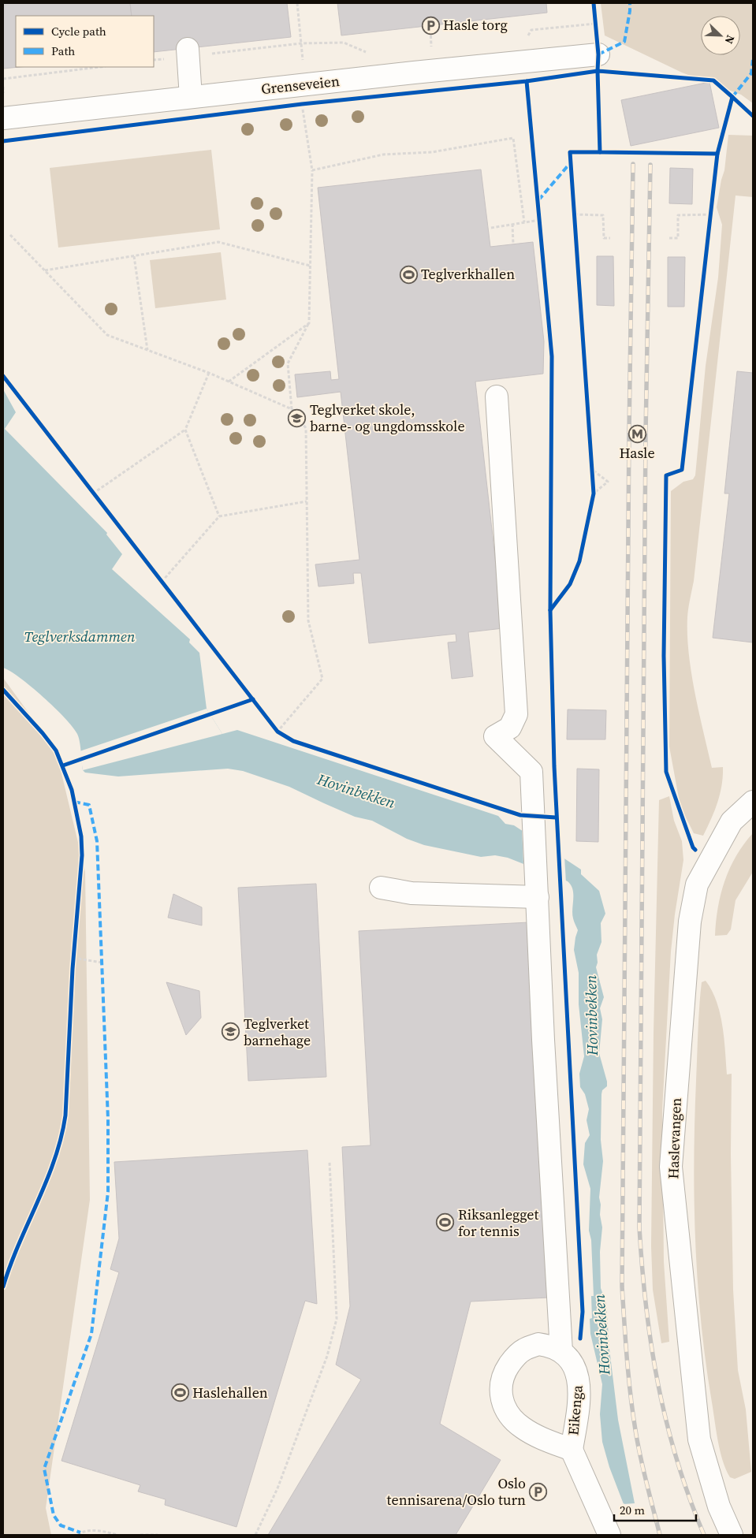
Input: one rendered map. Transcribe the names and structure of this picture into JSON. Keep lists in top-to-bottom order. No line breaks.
{"streets":{"street":["Grenseveien","Haslevangen","Eikenga"]},"water":["Teglverksdammen","Hovinbekken"],"places":{"parking":["Hasle torg","Oslo tennisarena/Oslo turn"],"sports":["Teglverkhallen","Riksanlegget for tennis","Haslehallen"],"school or university":["Teglverket skole, barne- og ungdomsskole","Teglverket barnehage"],"metro station":["Hasle"]},"legend":["Cycle path","Path"],"scale_bar":"20 m","north":"bottom right"}
